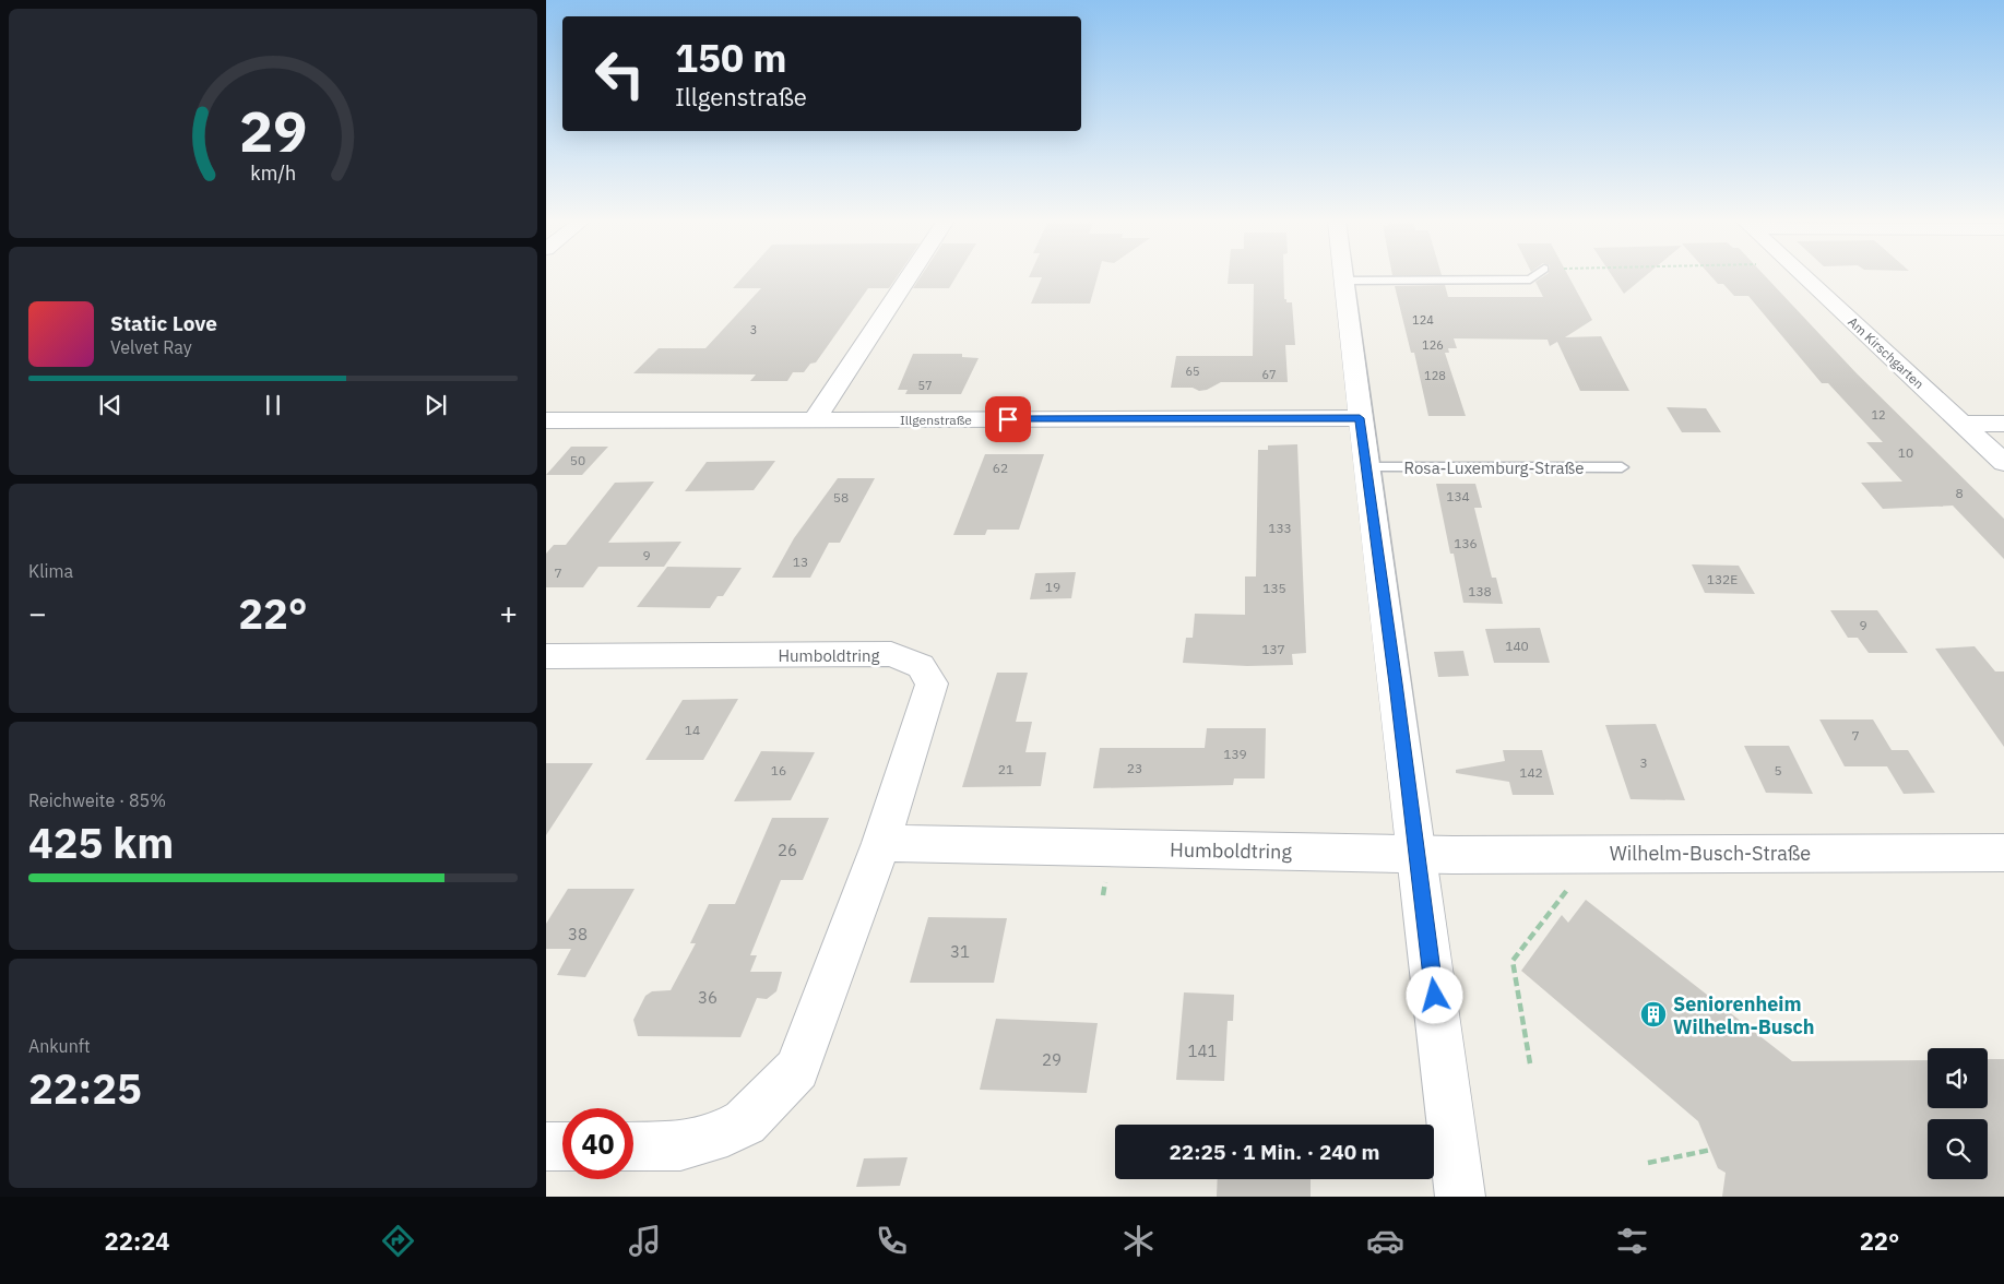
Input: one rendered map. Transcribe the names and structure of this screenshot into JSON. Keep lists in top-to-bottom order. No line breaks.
{"streets":{"street":["Am Kirschgarten","Illgenstraße","Humboldtring","Wilhelm-Busch-Straße"],"lane":["Rosa-Luxemburg-Straße"]},"crossings":[["Humboldtring","Wilhelm-Busch-Straße"]],"places":{"building":["Seniorenheim Wilhelm-Busch"]},"house_numbers":["124","3","126","65","67","128","57","12","10","50","62","8","134","58","133","136","9","13","7","132E","19","135","138","9","140","137","14","7","139","3","23","21","16","5","142","26","38","31","36","141","29"],"page":{"turn":["150 m","Illgenstraße"],"song":["Static Love","Velvet Ray"],"tile":["Klima",["Reichweite · 85%","425 km"],["Ankunft","22:25"]],"heat":["−","22°","+"],"limit":"40","trip":"22:25 · 1 Min. · 240 m","tabs":["22:24","22°"],"gauge":["29","km/h"]}}
